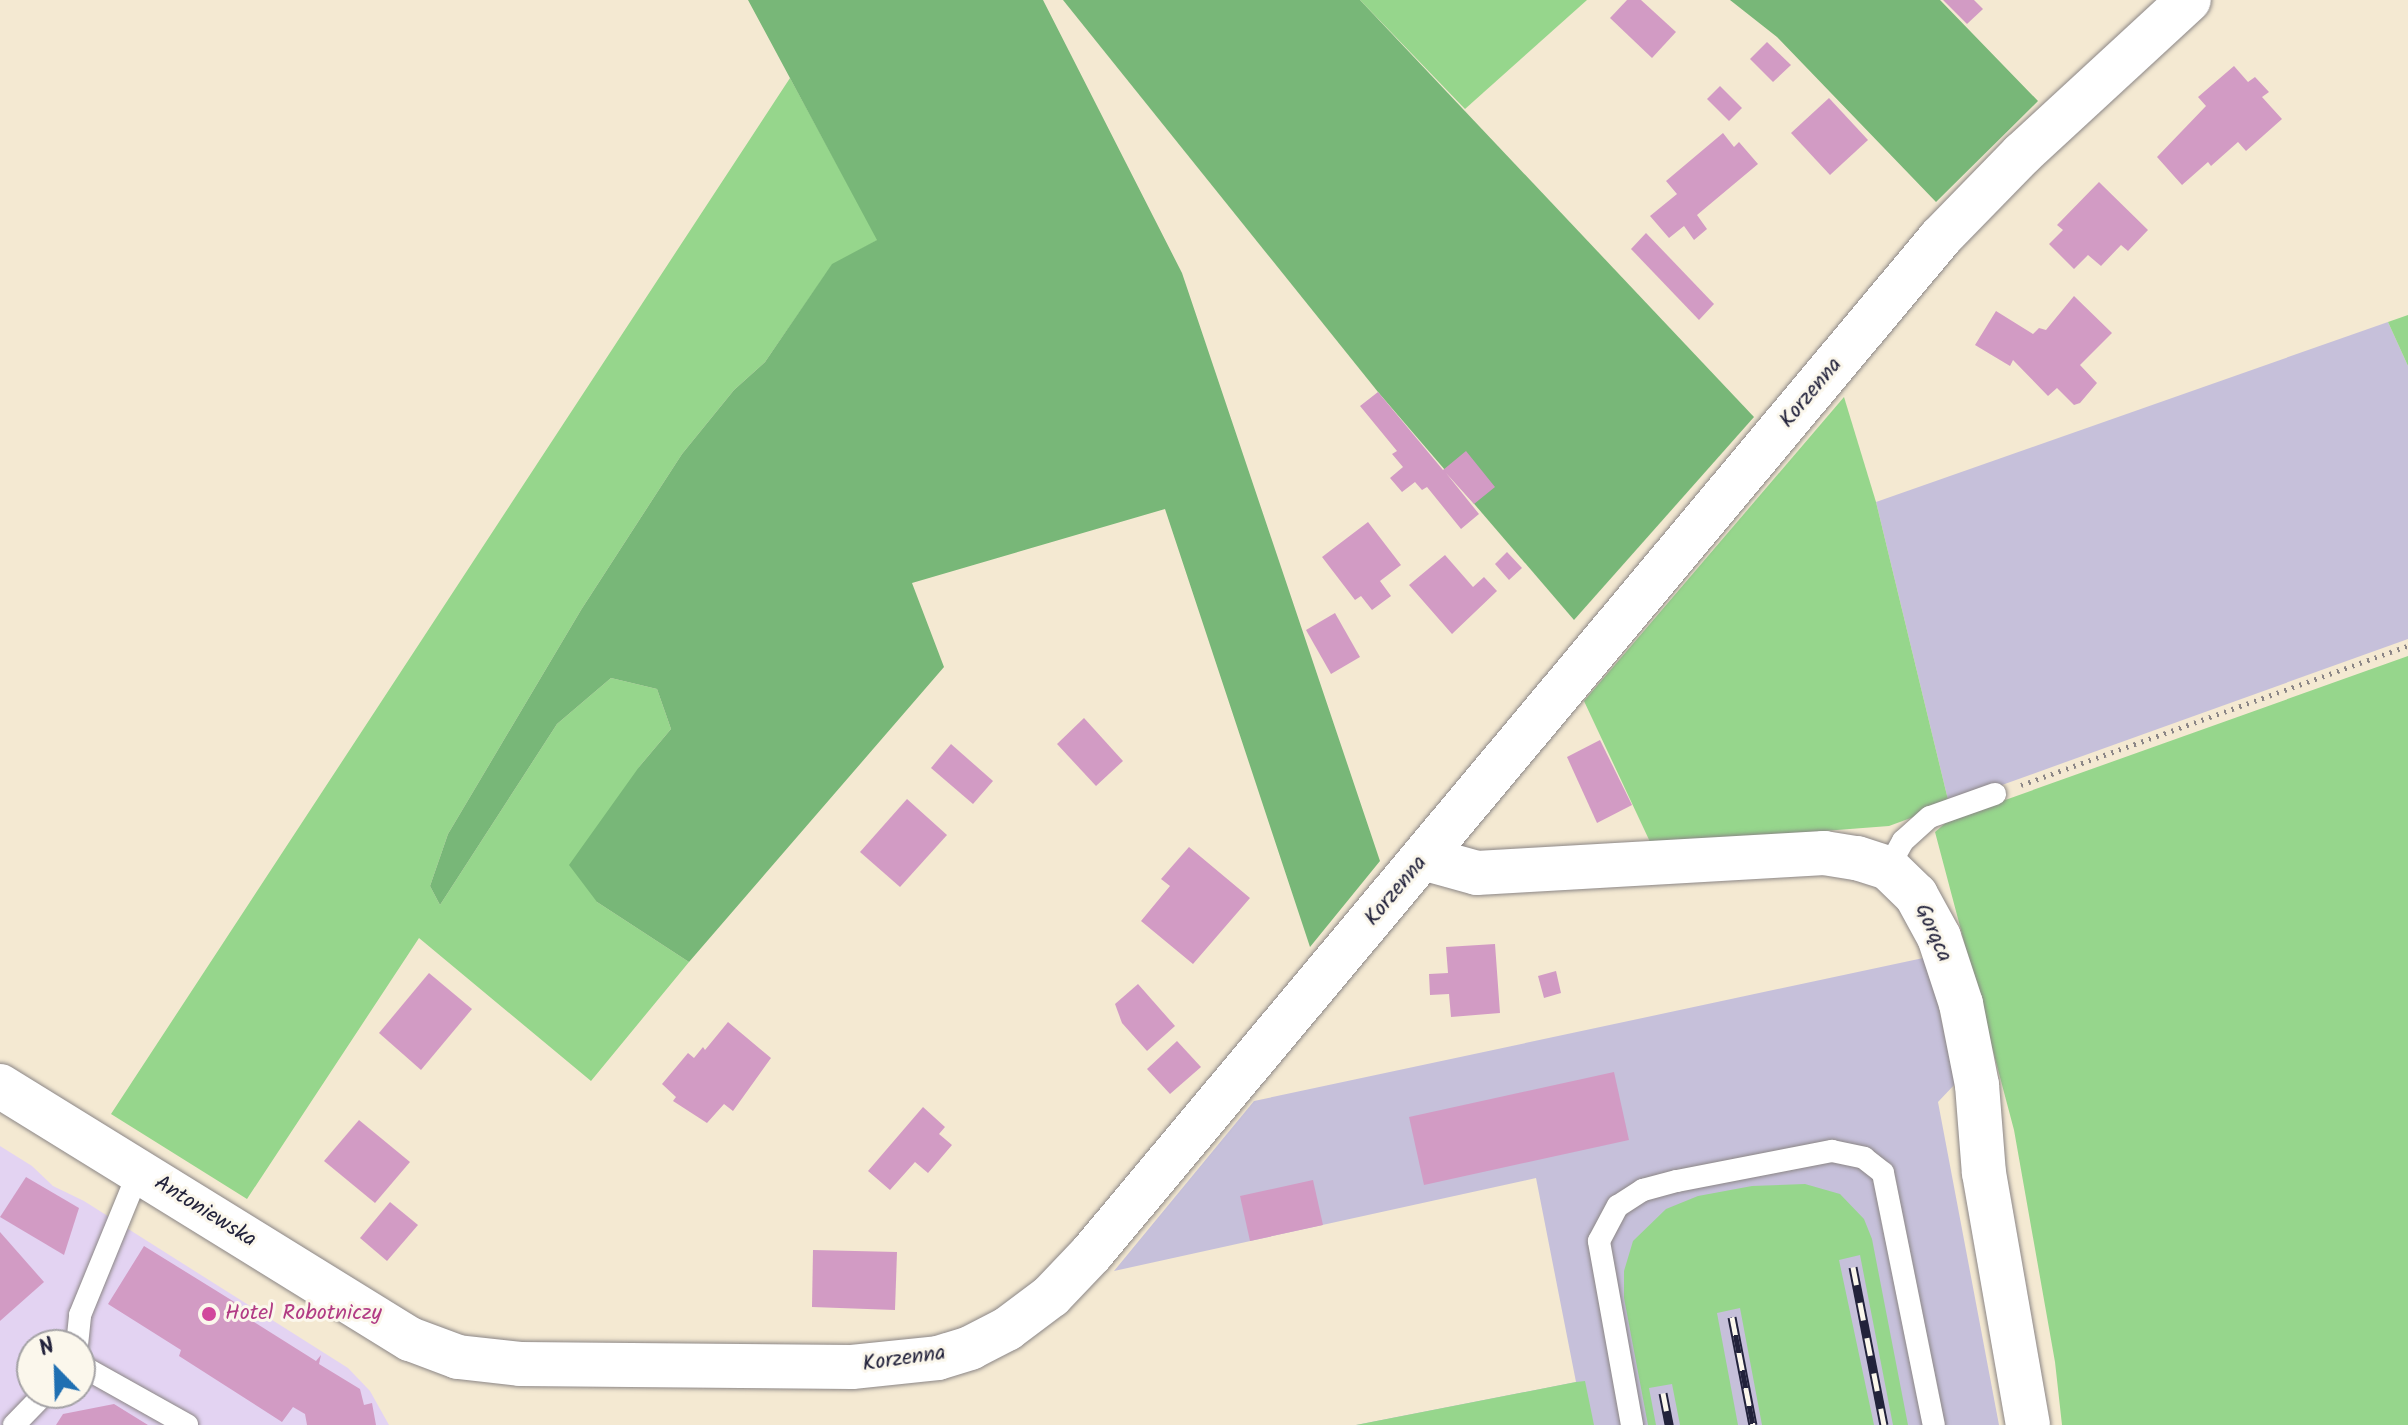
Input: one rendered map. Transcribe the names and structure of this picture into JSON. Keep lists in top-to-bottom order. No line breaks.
{"streets":{"street":["Korzenna","Gorąca","Antoniewska"]},"crossings":[["Korzenna","Gorąca"],["Korzenna","Antoniewska"]],"places":["Hotel Robotniczy"],"north":"top left"}
